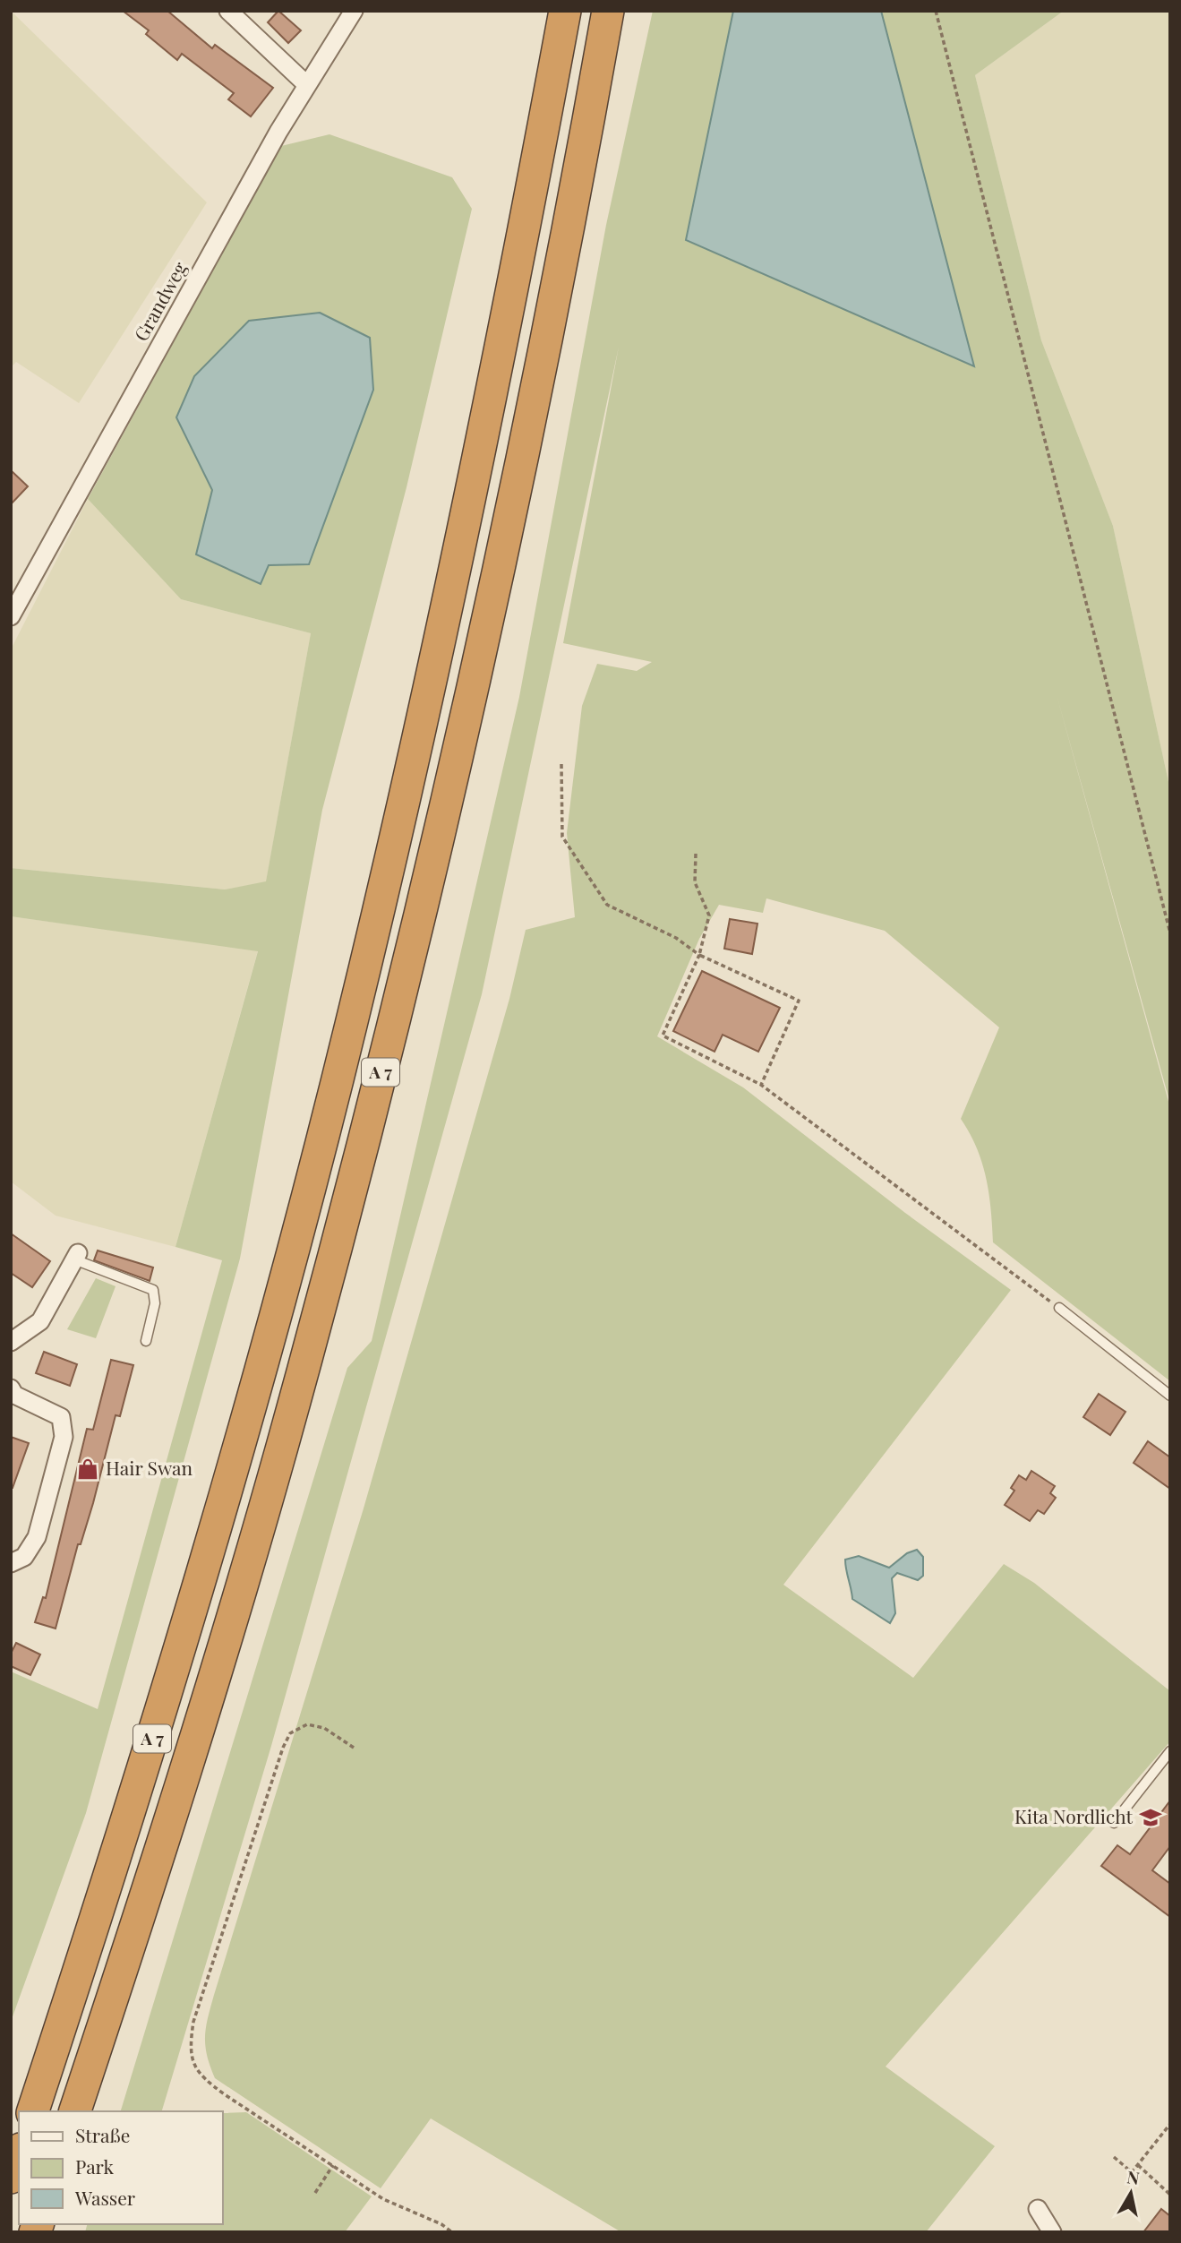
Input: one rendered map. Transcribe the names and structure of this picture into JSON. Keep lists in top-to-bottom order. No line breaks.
{"streets":{"highway":["A 7"],"street":["Grandweg"]},"places":{"shop":["Hair Swan"],"school or university":["Kita Nordlicht"]},"legend":["Straße","Park","Wasser"],"north":"top"}
